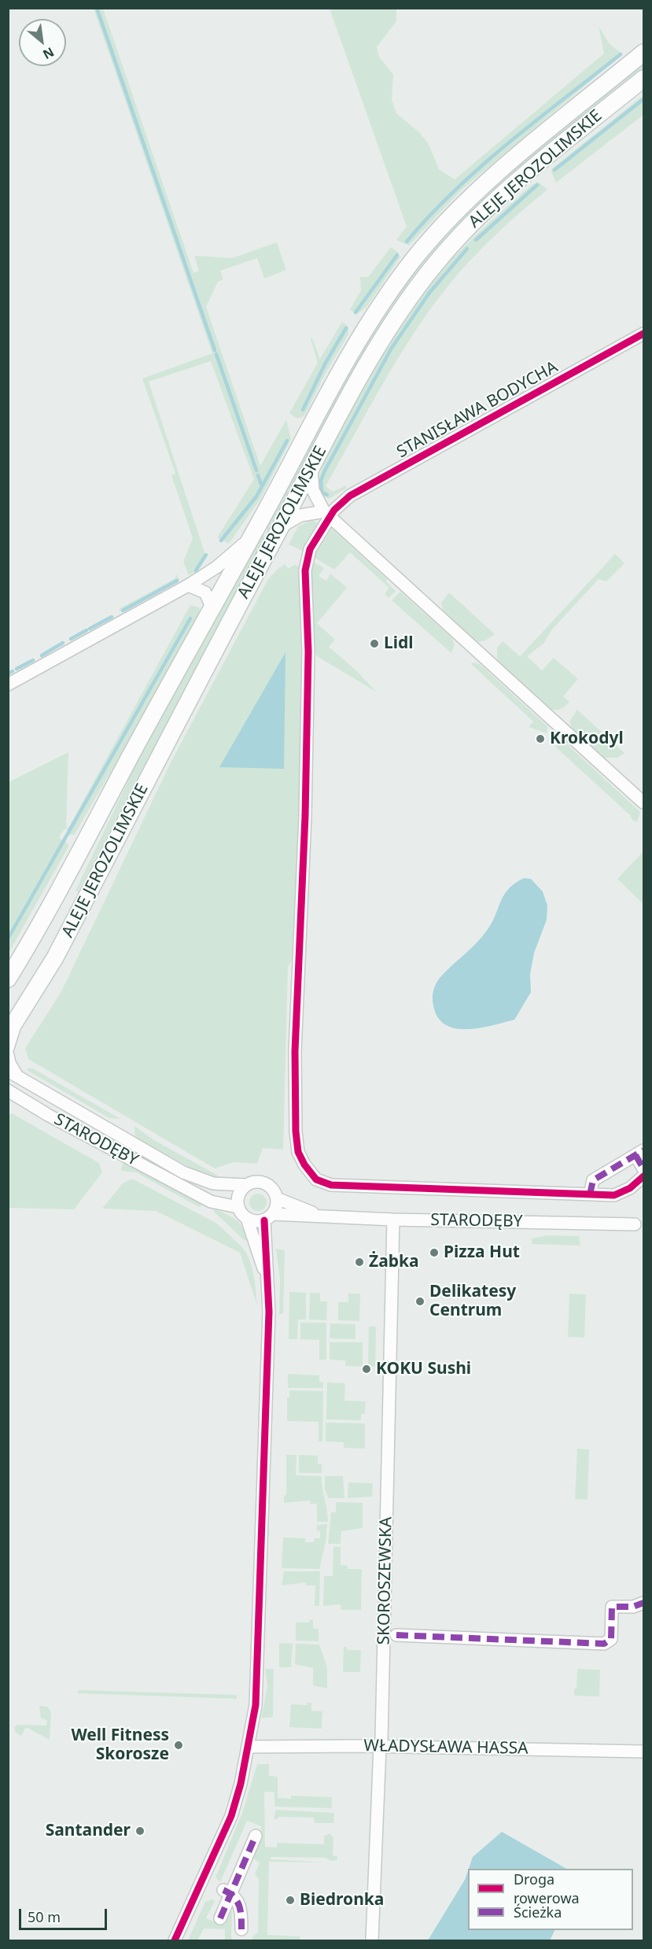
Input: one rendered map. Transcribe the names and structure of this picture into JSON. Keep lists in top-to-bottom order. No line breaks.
{"streets":{"main road":["ALEJE JEROZOLIMSKIE"],"street":["STANISŁAWA BODYCHA","STARODĘBY","SKOROSZEWSKA","WŁADYSŁAWA HASSA"]},"crossings":[["STARODĘBY","SKOROSZEWSKA"],["SKOROSZEWSKA","WŁADYSŁAWA HASSA"]],"places":["Lidl","Krokodyl","Pizza Hut","Żabka","Delikatesy Centrum","KOKU Sushi","Well Fitness Skorosze","Santander","Biedronka"],"legend":["Droga rowerowa","Ścieżka"],"scale_bar":"50 m","north":"bottom right"}
